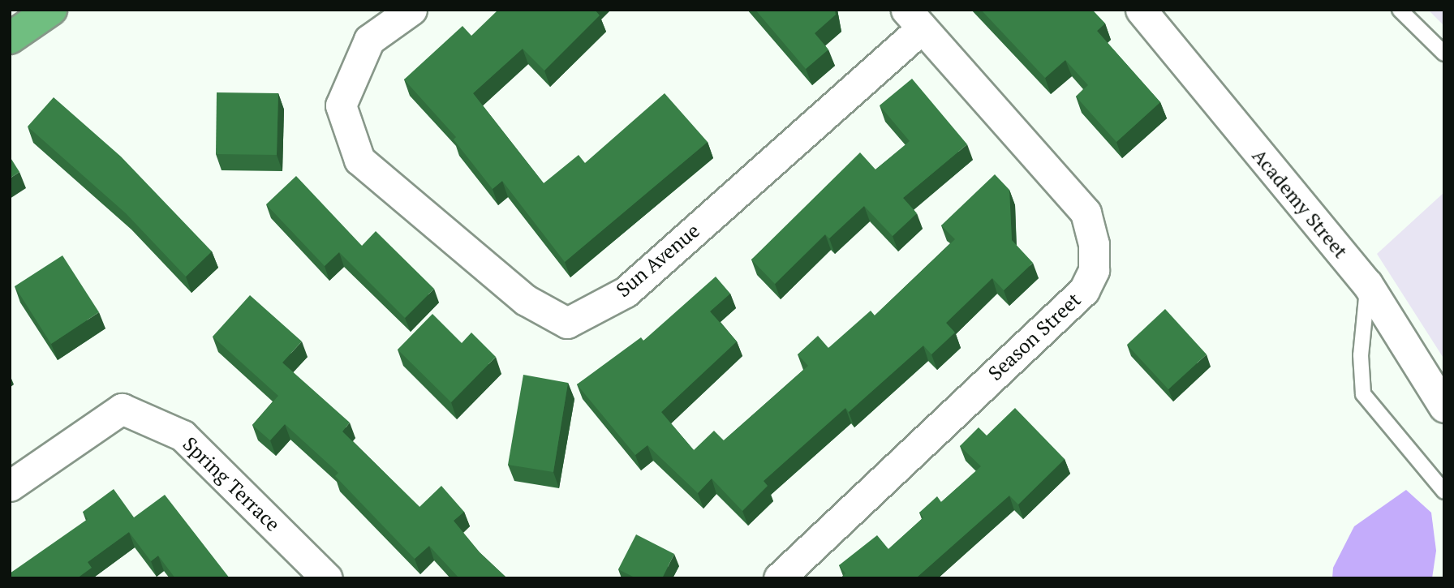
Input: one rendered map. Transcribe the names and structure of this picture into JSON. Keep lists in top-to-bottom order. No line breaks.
{"streets":{"street":["Academy Street","Sun Avenue","Season Street","Spring Terrace"]},"crossings":[["Sun Avenue","Season Street"]]}
